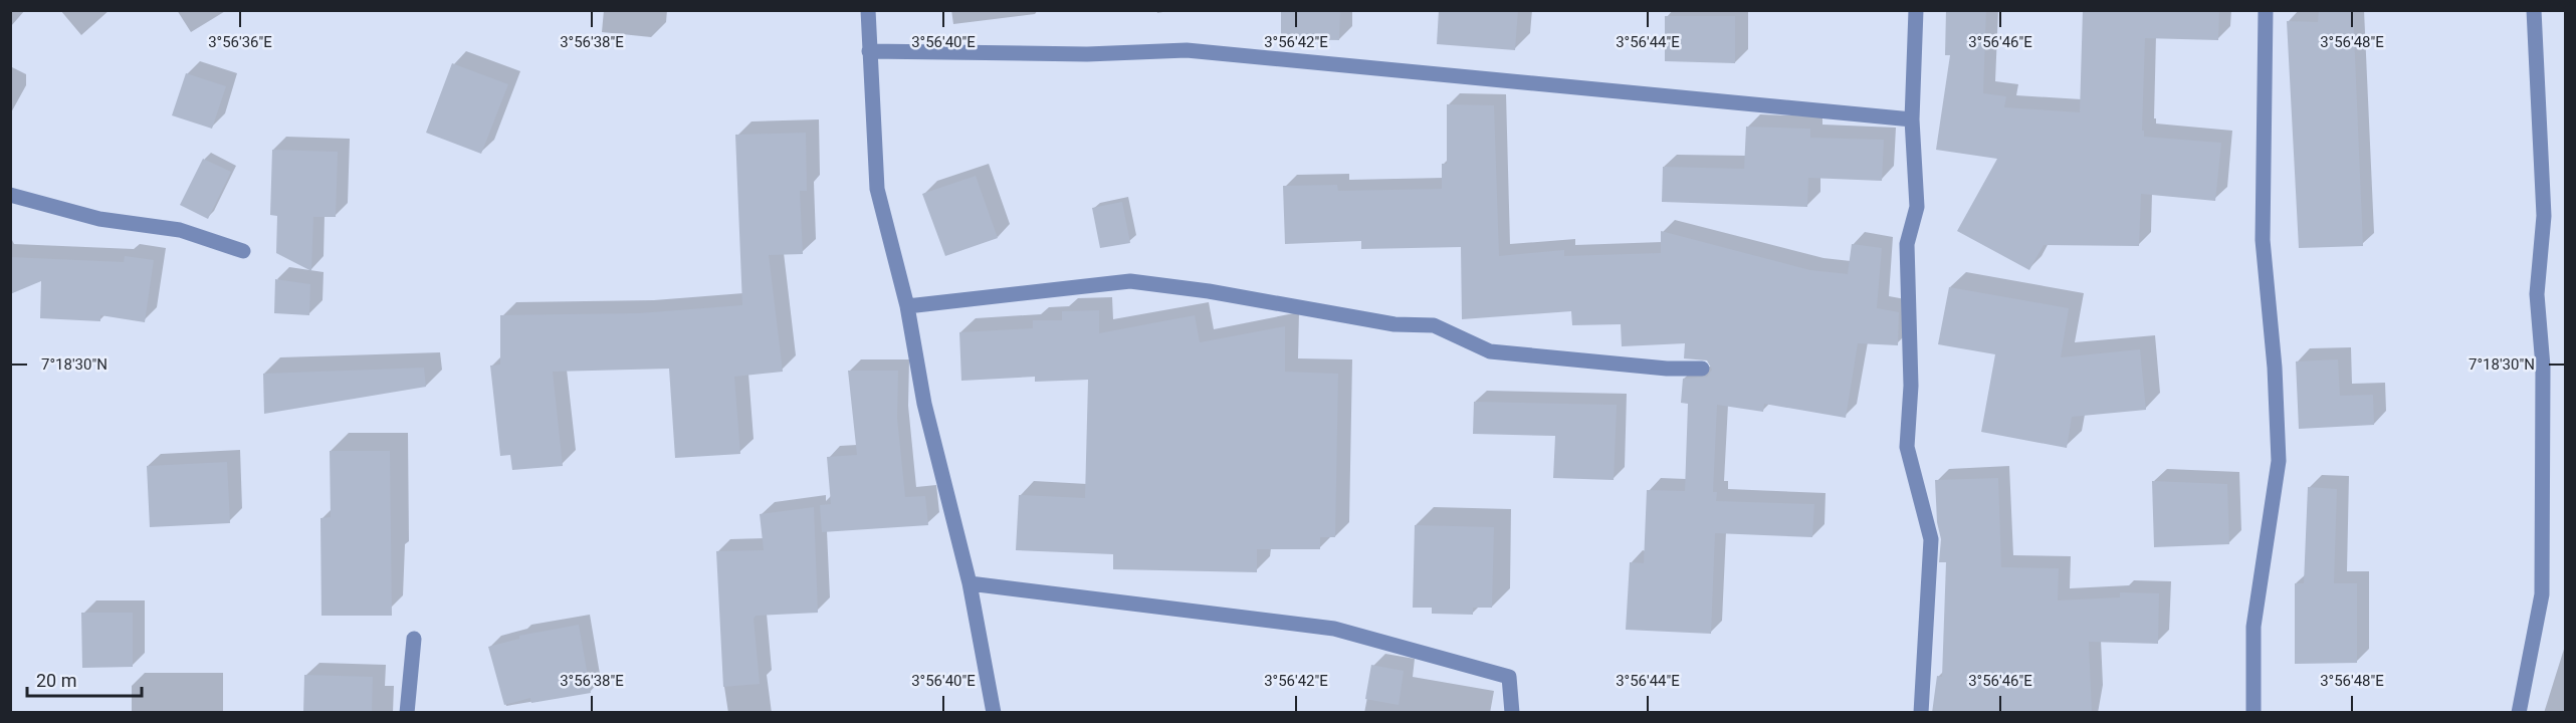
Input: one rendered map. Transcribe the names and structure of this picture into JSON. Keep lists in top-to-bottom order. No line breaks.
{"scale_bar":"20 m","coordinates":["3°56'36\"E","3°56'38\"E","3°56'40\"E","3°56'42\"E","3°56'44\"E","3°56'46\"E","3°56'48\"E","7°18'30\"N"]}
